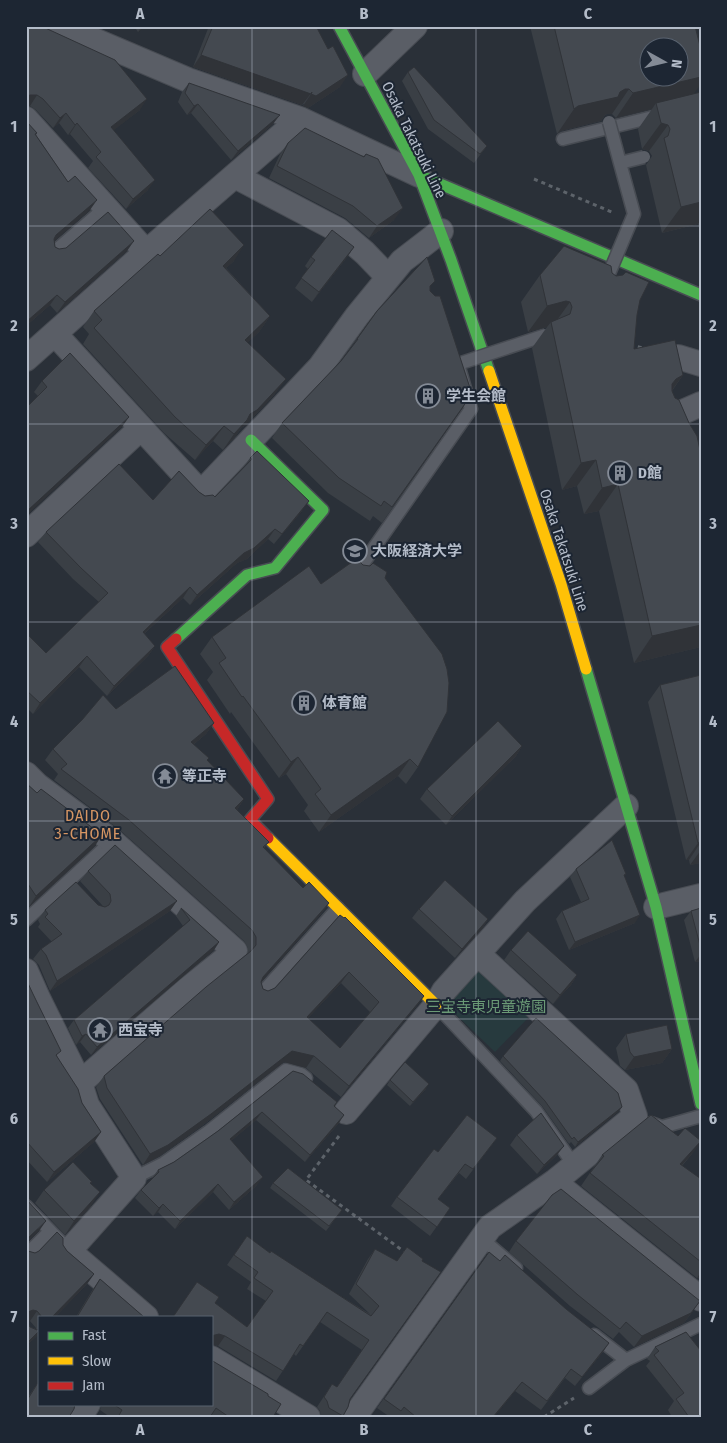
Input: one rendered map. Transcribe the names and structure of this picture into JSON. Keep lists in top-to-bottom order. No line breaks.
{"streets":{"main road":["Osaka Takatsuki Line"]},"districts":["DAIDO 3-CHOME"],"parks":["三宝寺東児童遊園"],"places":{"building":["学生会館","D館","体育館"],"school or university":["大阪経済大学"],"temple":["等正寺","西宝寺"]},"legend":["Fast","Slow","Jam"],"north":"right","grid":{"columns":["A","B","C"],"rows":["1","2","3","4","5","6","7"]}}
